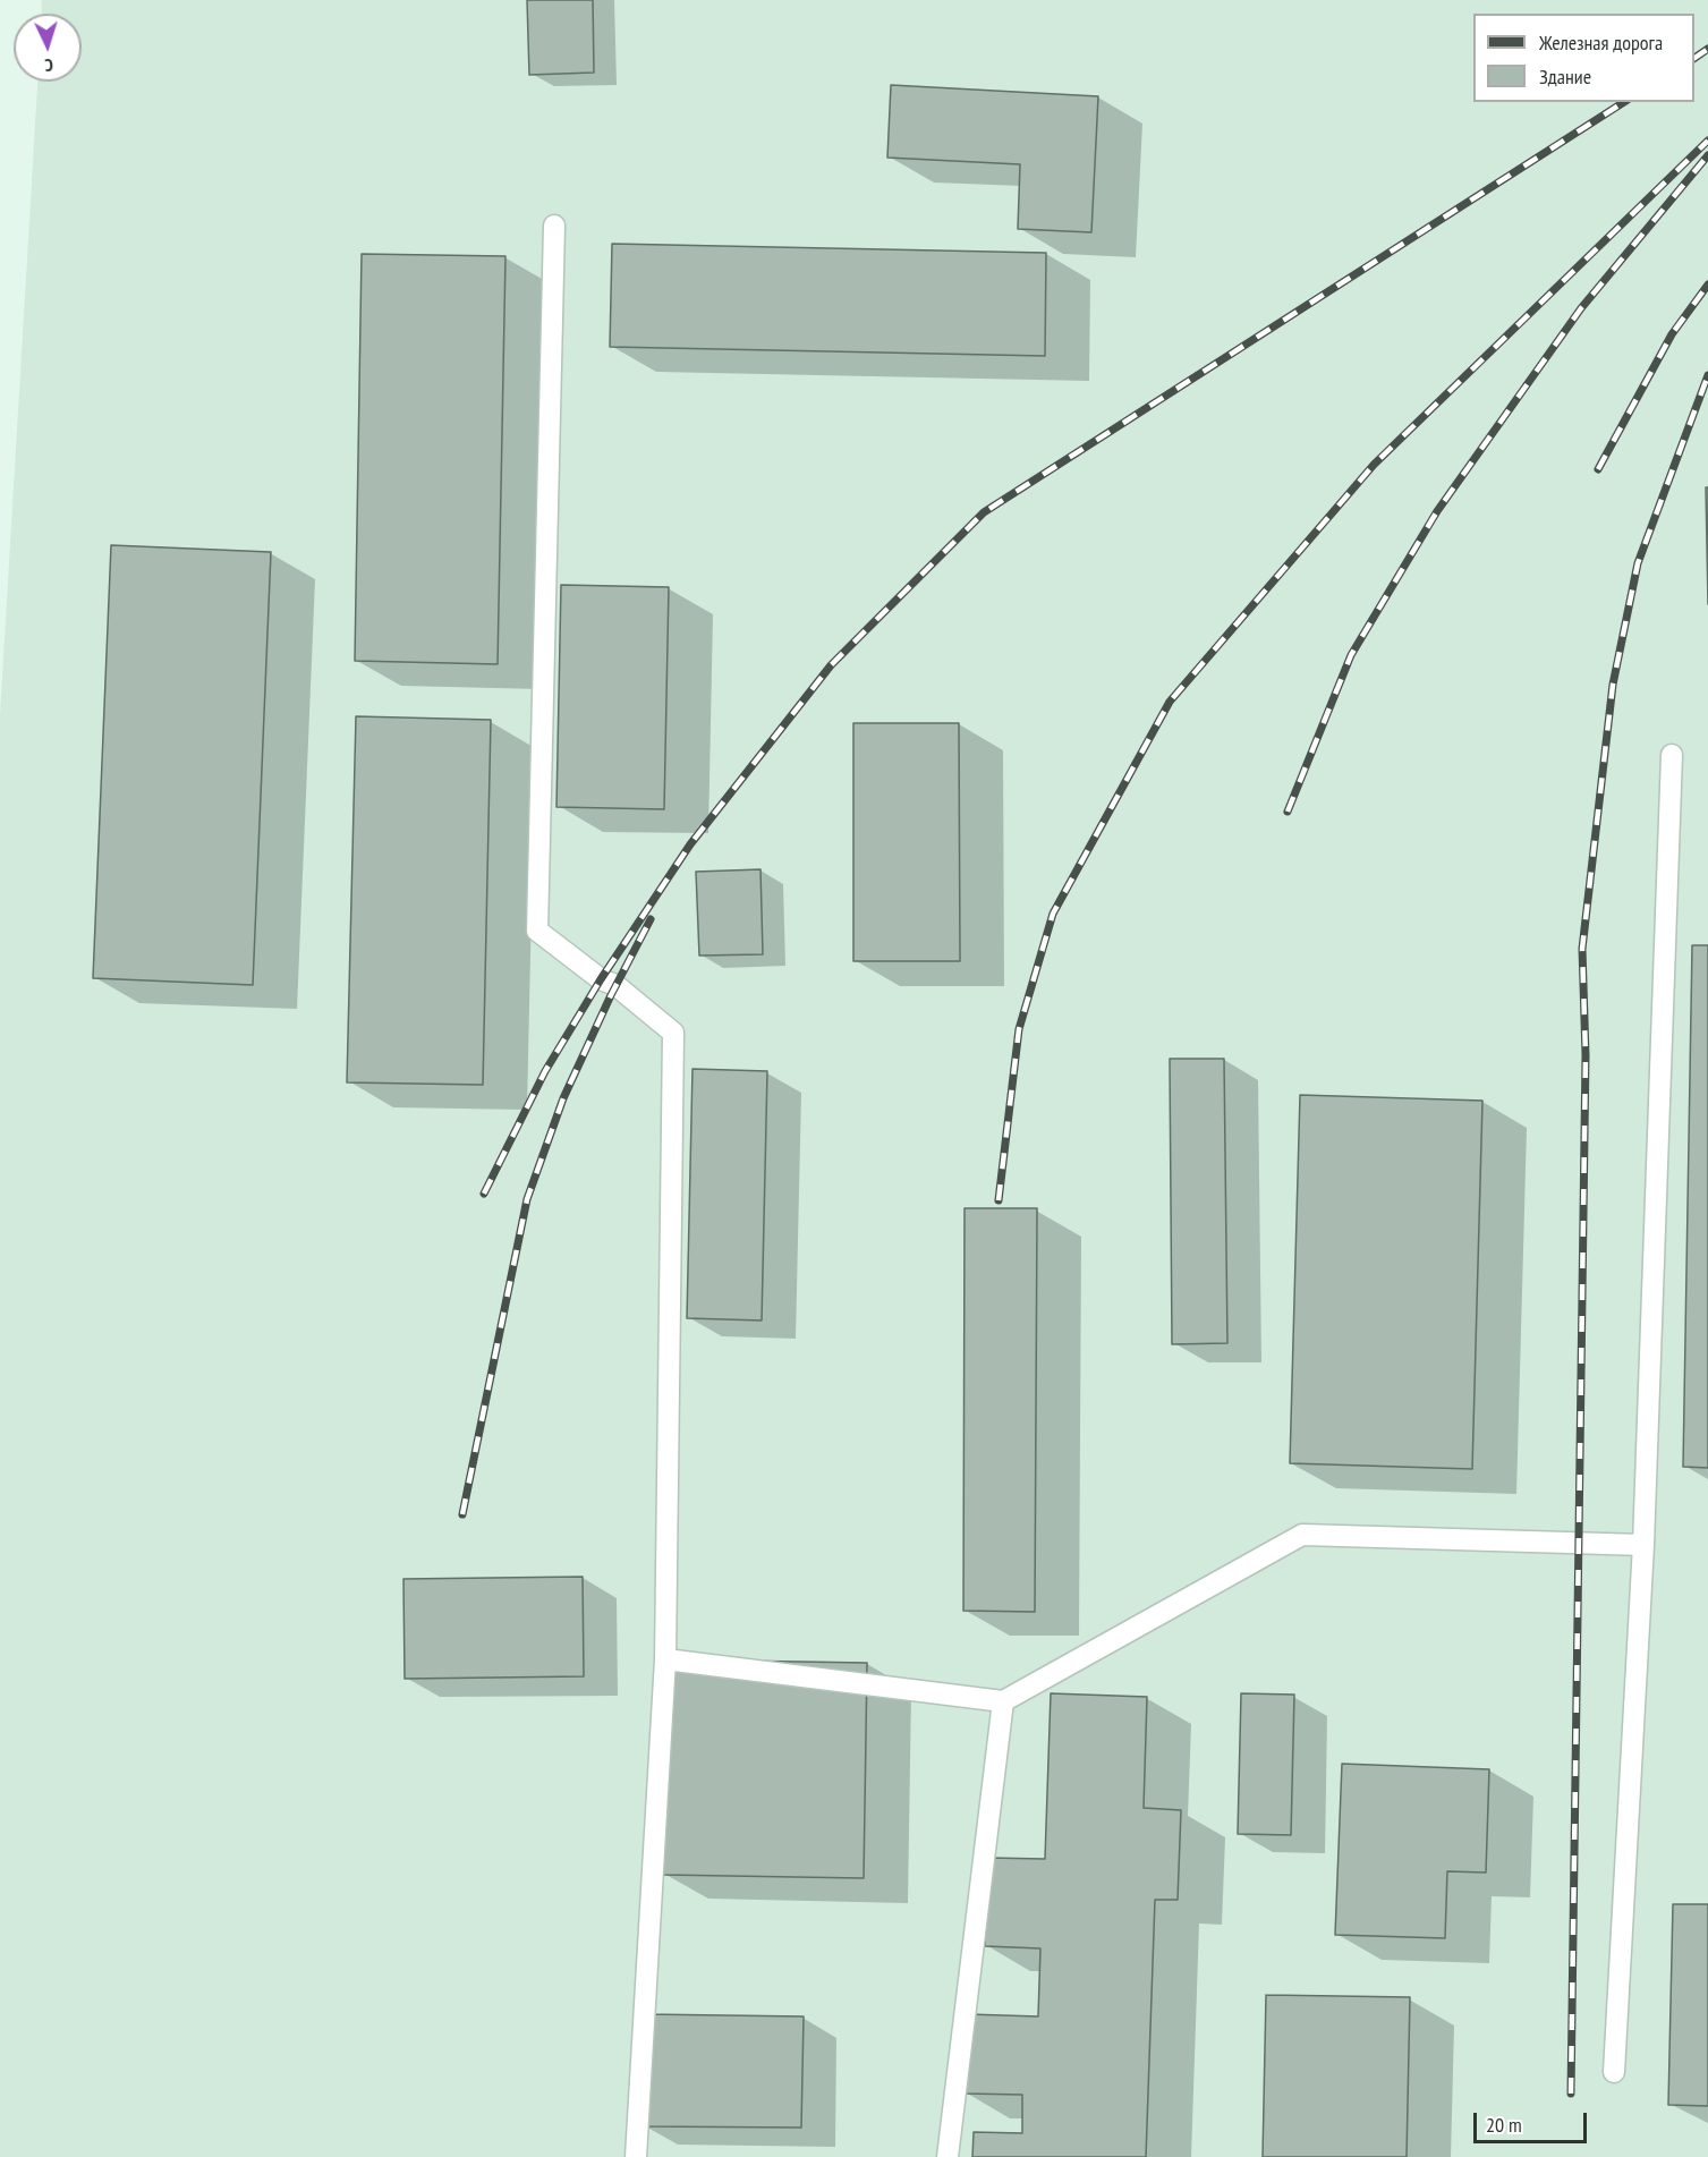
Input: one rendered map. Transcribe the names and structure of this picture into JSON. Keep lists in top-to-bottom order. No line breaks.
{"legend":["Железная дорога","Здание"],"scale_bar":"20 m","north":"bottom"}
